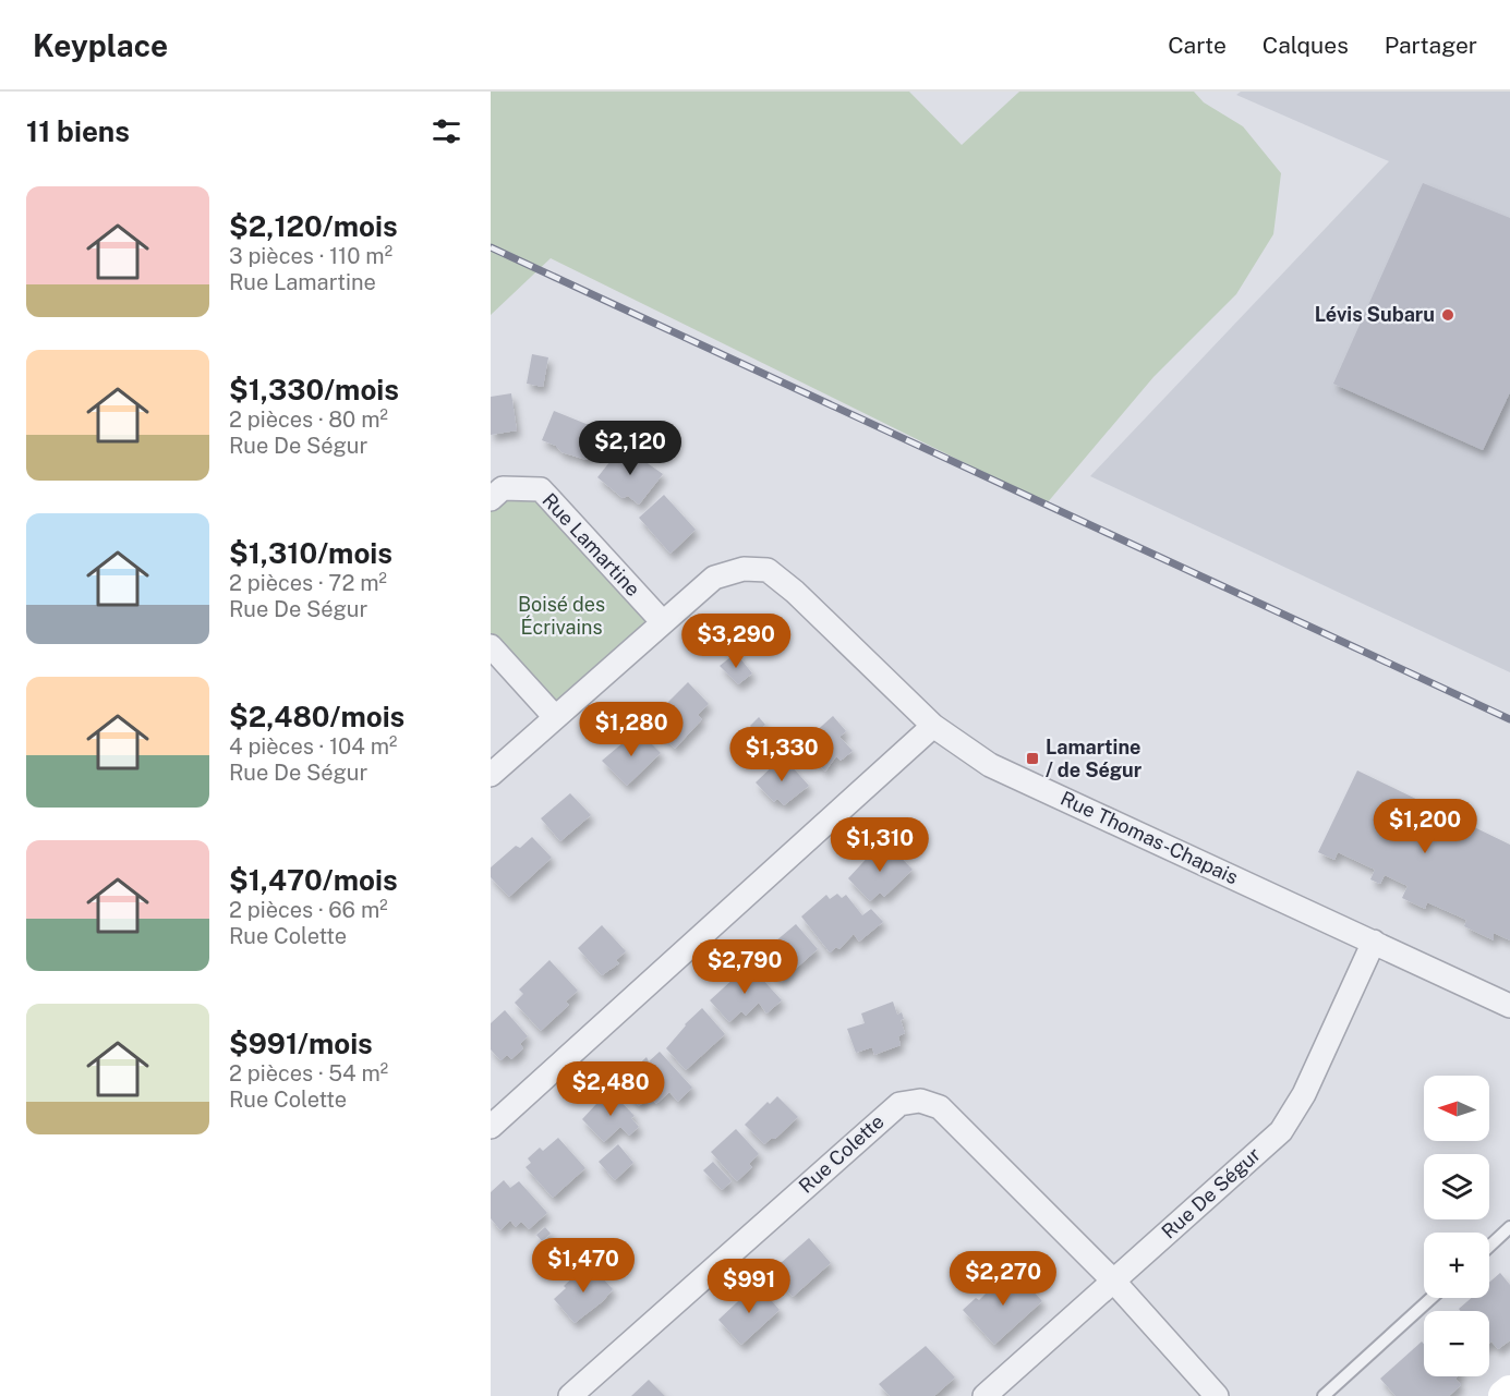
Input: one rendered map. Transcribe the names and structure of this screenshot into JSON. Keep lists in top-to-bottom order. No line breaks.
{"streets":{"street":["Rue Lamartine","Rue Thomas-Chapais","Rue Colette","Rue De Ségur"]},"crossings":[["Rue Lamartine","Rue Thomas-Chapais"],["Rue Thomas-Chapais","Rue De Ségur"],["Rue Colette","Rue De Ségur"]],"parks":["Boisé des Écrivains"],"places":{"other":["Lévis Subaru"],"transit":["Lamartine / de Ségur"]},"north":"left","page":{"header":"Keyplace","nav":["Carte","Calques","Partager"],"heading":"11 biens","list":[{"name":"$2,120/mois","note":"3 pièces · 110 m² · Rue Lamartine"},{"name":"$1,330/mois","note":"2 pièces · 80 m² · Rue De Ségur"},{"name":"$1,310/mois","note":"2 pièces · 72 m² · Rue De Ségur"},{"name":"$2,480/mois","note":"4 pièces · 104 m² · Rue De Ségur"},{"name":"$1,470/mois","note":"2 pièces · 66 m² · Rue Colette"},{"name":"$991/mois","note":"2 pièces · 54 m² · Rue Colette"}],"price":["$2,120","$3,290","$1,280","$1,330","$1,200","$1,310","$2,790","$2,480","$1,470","$2,270","$991"],"map_buttons":["+","−"]}}
